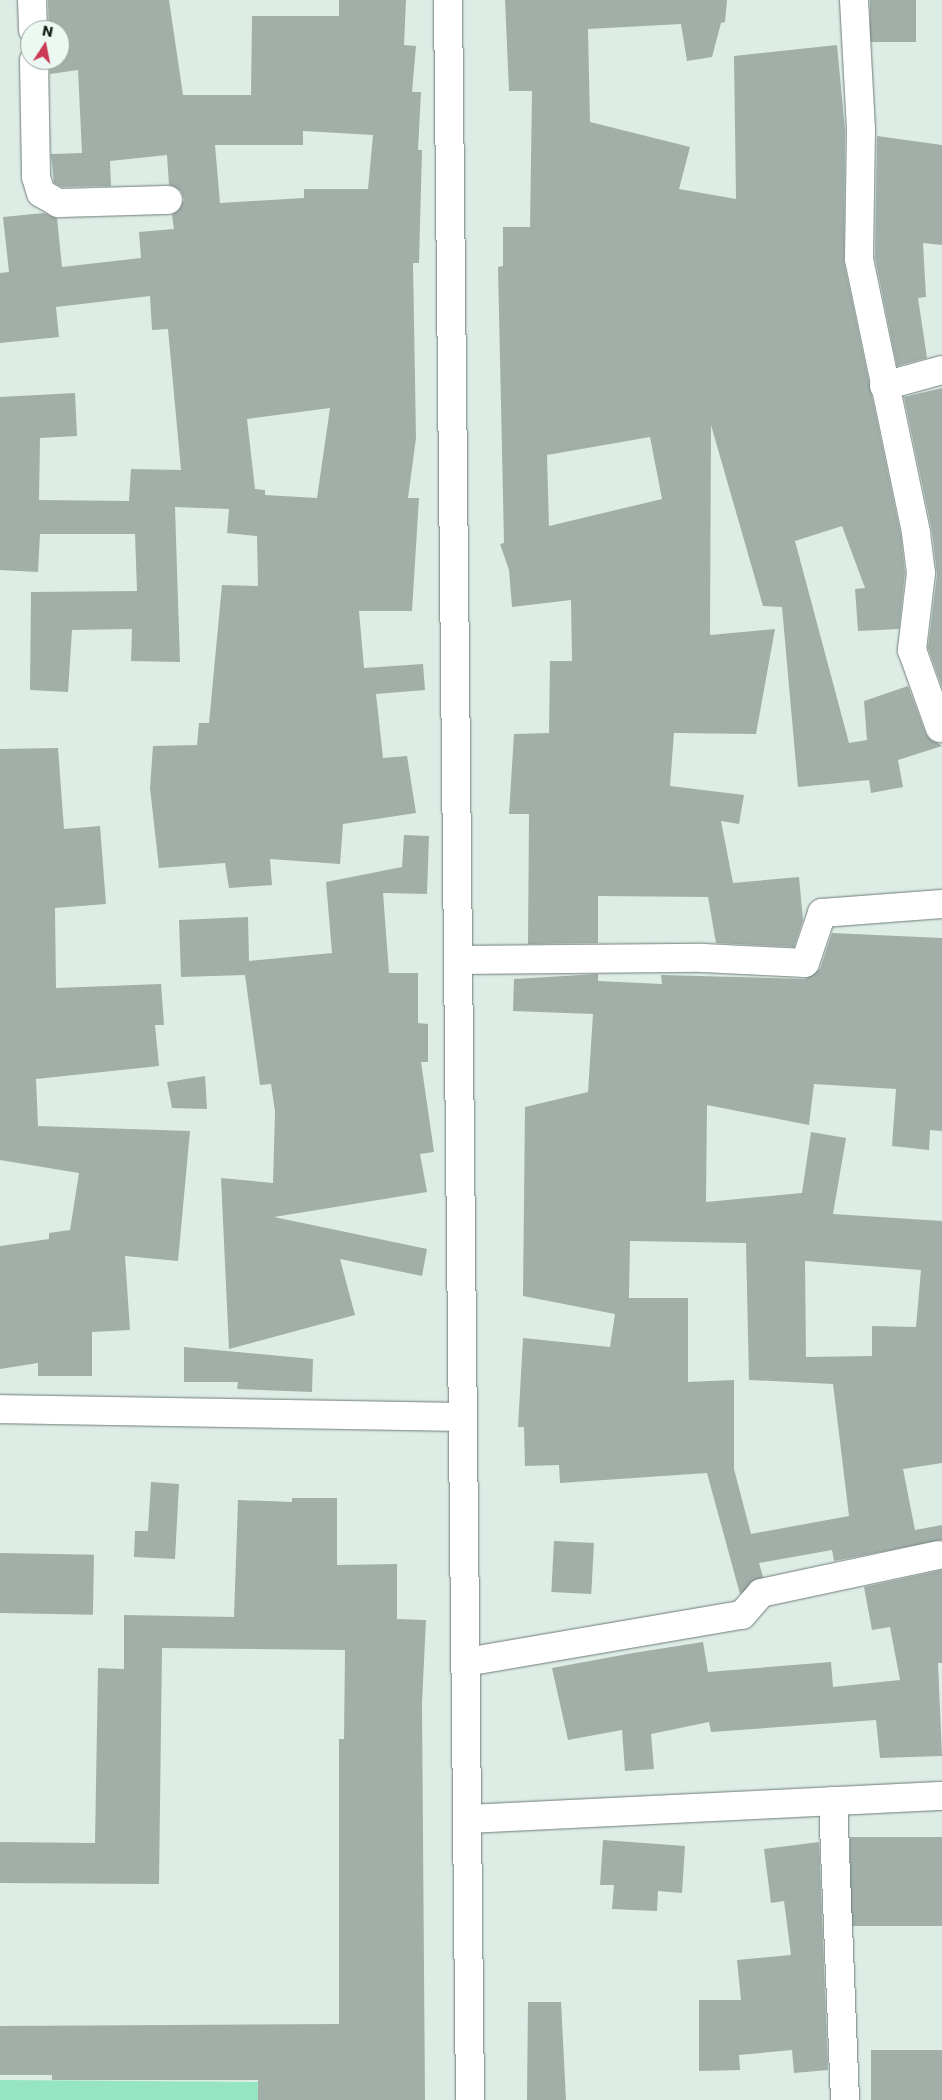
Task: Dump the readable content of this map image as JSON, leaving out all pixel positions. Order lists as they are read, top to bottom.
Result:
{
  "north": "top"
}
